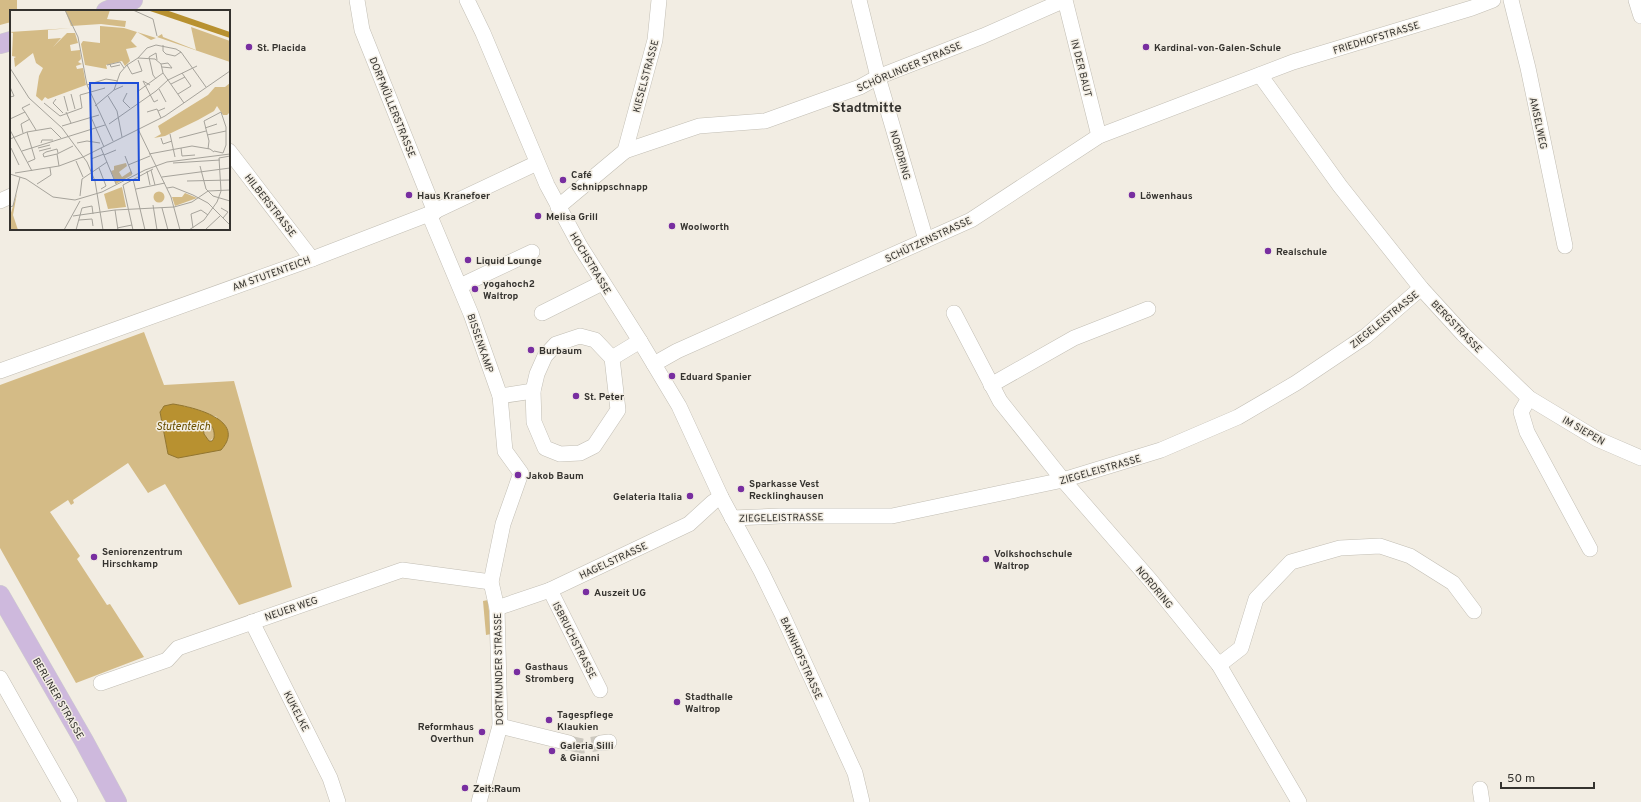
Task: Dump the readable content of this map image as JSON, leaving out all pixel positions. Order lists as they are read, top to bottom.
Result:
{
  "streets": {
    "main road": ["BERLINER STRASSE"],
    "street": [
      "FRIEDHOFSTRASSE",
      "SCHÖRLINGER STRASSE",
      "IN DER BAUT",
      "KIESELSTRASSE",
      "DORFMÜLLERSTRASSE",
      "AMSELWEG",
      "NORDRING",
      "HILBERSTRASSE",
      "SCHÜTZENSTRASSE",
      "HOCHSTRASSE",
      "AM STUTENTEICH",
      "ZIEGELEISTRASSE",
      "BERGSTRASSE",
      "BISSENKAMP",
      "IM SIEPEN",
      "HAGELSTRASSE",
      "NEUER WEG",
      "ISBRUCHSTRASSE",
      "BAHNHOFSTRASSE",
      "DORTMUNDER STRASSE",
      "KUKELKE"
    ]
  },
  "crossings": [
    ["FRIEDHOFSTRASSE", "SCHÜTZENSTRASSE"],
    ["FRIEDHOFSTRASSE", "BERGSTRASSE"],
    ["SCHÖRLINGER STRASSE", "IN DER BAUT"],
    ["SCHÖRLINGER STRASSE", "KIESELSTRASSE"],
    ["SCHÖRLINGER STRASSE", "NORDRING"],
    ["SCHÖRLINGER STRASSE", "HOCHSTRASSE"],
    ["IN DER BAUT", "SCHÜTZENSTRASSE"],
    ["DORFMÜLLERSTRASSE", "AM STUTENTEICH"],
    ["DORFMÜLLERSTRASSE", "BISSENKAMP"],
    ["NORDRING", "SCHÜTZENSTRASSE"],
    ["NORDRING", "ZIEGELEISTRASSE"],
    ["HILBERSTRASSE", "AM STUTENTEICH"],
    ["SCHÜTZENSTRASSE", "HOCHSTRASSE"],
    ["SCHÜTZENSTRASSE", "BERGSTRASSE"],
    ["HOCHSTRASSE", "AM STUTENTEICH"],
    ["HOCHSTRASSE", "ZIEGELEISTRASSE"],
    ["HOCHSTRASSE", "HAGELSTRASSE"],
    ["HOCHSTRASSE", "BAHNHOFSTRASSE"],
    ["AM STUTENTEICH", "BISSENKAMP"],
    ["ZIEGELEISTRASSE", "BERGSTRASSE"],
    ["ZIEGELEISTRASSE", "BAHNHOFSTRASSE"],
    ["BERGSTRASSE", "IM SIEPEN"],
    ["BISSENKAMP", "NEUER WEG"],
    ["BISSENKAMP", "DORTMUNDER STRASSE"],
    ["HAGELSTRASSE", "ISBRUCHSTRASSE"],
    ["HAGELSTRASSE", "DORTMUNDER STRASSE"],
    ["NEUER WEG", "DORTMUNDER STRASSE"],
    ["NEUER WEG", "KUKELKE"]
  ],
  "districts": ["Stadtmitte"],
  "water": ["Stutenteich"],
  "places": [
    "St. Placida",
    "Kardinal-von-Galen-Schule",
    "Café Schnippschnapp",
    "Haus Kranefoer",
    "Löwenhaus",
    "Melisa Grill",
    "Woolworth",
    "Realschule",
    "Liquid Lounge",
    "yogahoch2 Waltrop",
    "Burbaum",
    "Eduard Spanier",
    "St. Peter",
    "Jakob Baum",
    "Sparkasse Vest Recklinghausen",
    "Gelateria Italia",
    "Seniorenzentrum Hirschkamp",
    "Volkshochschule Waltrop",
    "Auszeit UG",
    "Gasthaus Stromberg",
    "Stadthalle Waltrop",
    "Tagespflege Klaukien",
    "Reformhaus Overthun",
    "Galeria Silli & Gianni",
    "Zeit:Raum"
  ],
  "scale_bar": "50 m"
}
